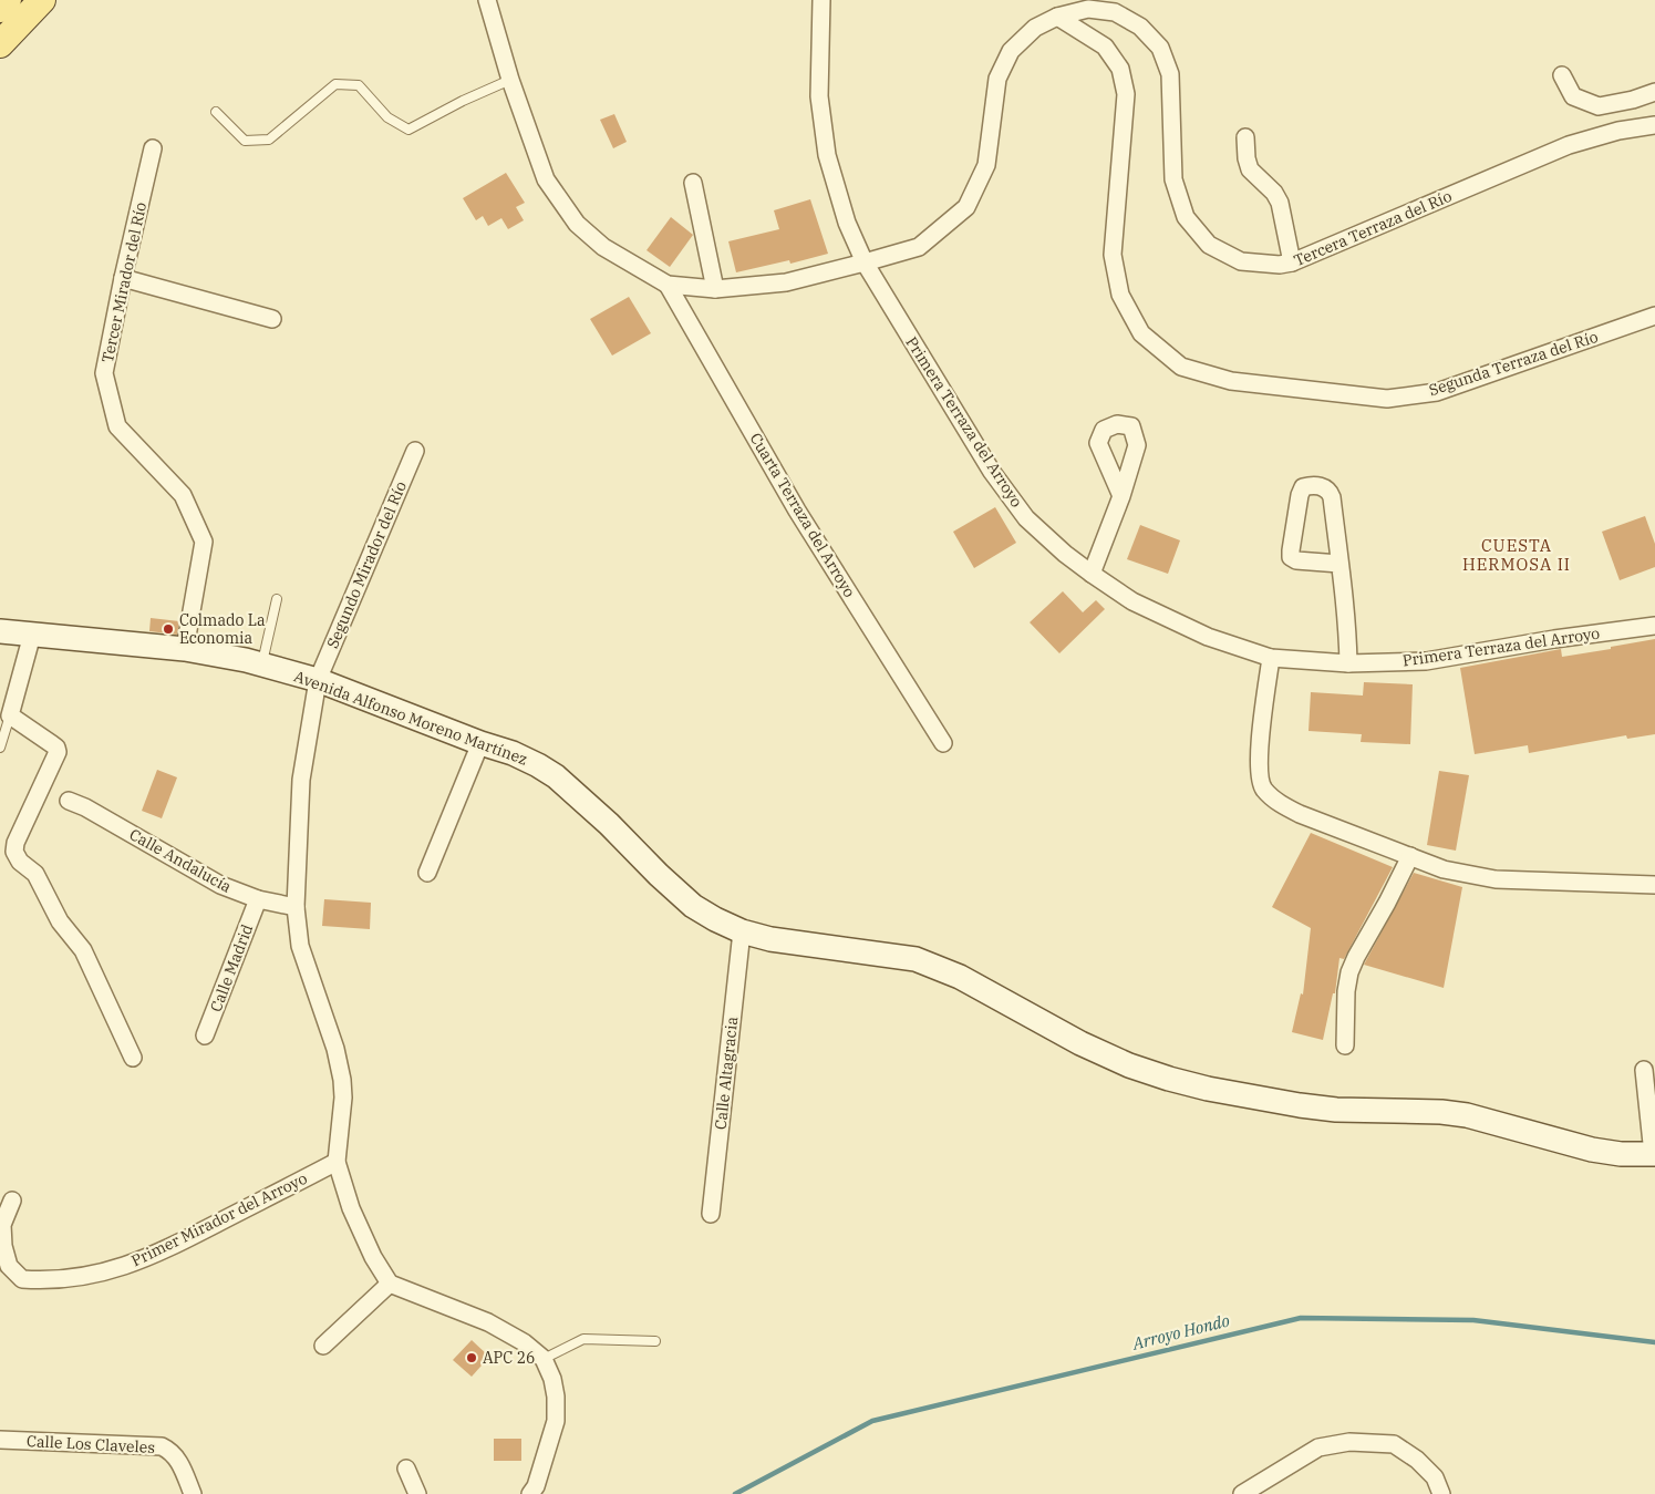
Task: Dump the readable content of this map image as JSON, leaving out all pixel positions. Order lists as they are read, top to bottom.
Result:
{
  "streets": {
    "main road": ["Avenida Alfonso Moreno Martínez"],
    "street": [
      "Tercera Terraza del Río",
      "Tercer Mirador del Río",
      "Segunda Terraza del Río",
      "Primera Terraza del Arroyo",
      "Cuarta Terraza del Arroyo",
      "Segundo Mirador del Río",
      "Calle Andalucía",
      "Calle Madrid",
      "Calle Altagracia",
      "Primer Mirador del Arroyo",
      "Calle Los Claveles"
    ]
  },
  "crossings": [
    ["Tercera Terraza del Río", "Segunda Terraza del Río"],
    ["Tercera Terraza del Río", "Primera Terraza del Arroyo"],
    ["Tercer Mirador del Río", "Avenida Alfonso Moreno Martínez"],
    ["Segundo Mirador del Río", "Avenida Alfonso Moreno Martínez"],
    ["Segundo Mirador del Río", "Calle Andalucía"],
    ["Segundo Mirador del Río", "Primer Mirador del Arroyo"],
    ["Avenida Alfonso Moreno Martínez", "Calle Altagracia"],
    ["Calle Andalucía", "Calle Madrid"]
  ],
  "districts": ["CUESTA HERMOSA II"],
  "water": ["Arroyo Hondo"],
  "places": ["Colmado La Economia", "APC 26"]
}
